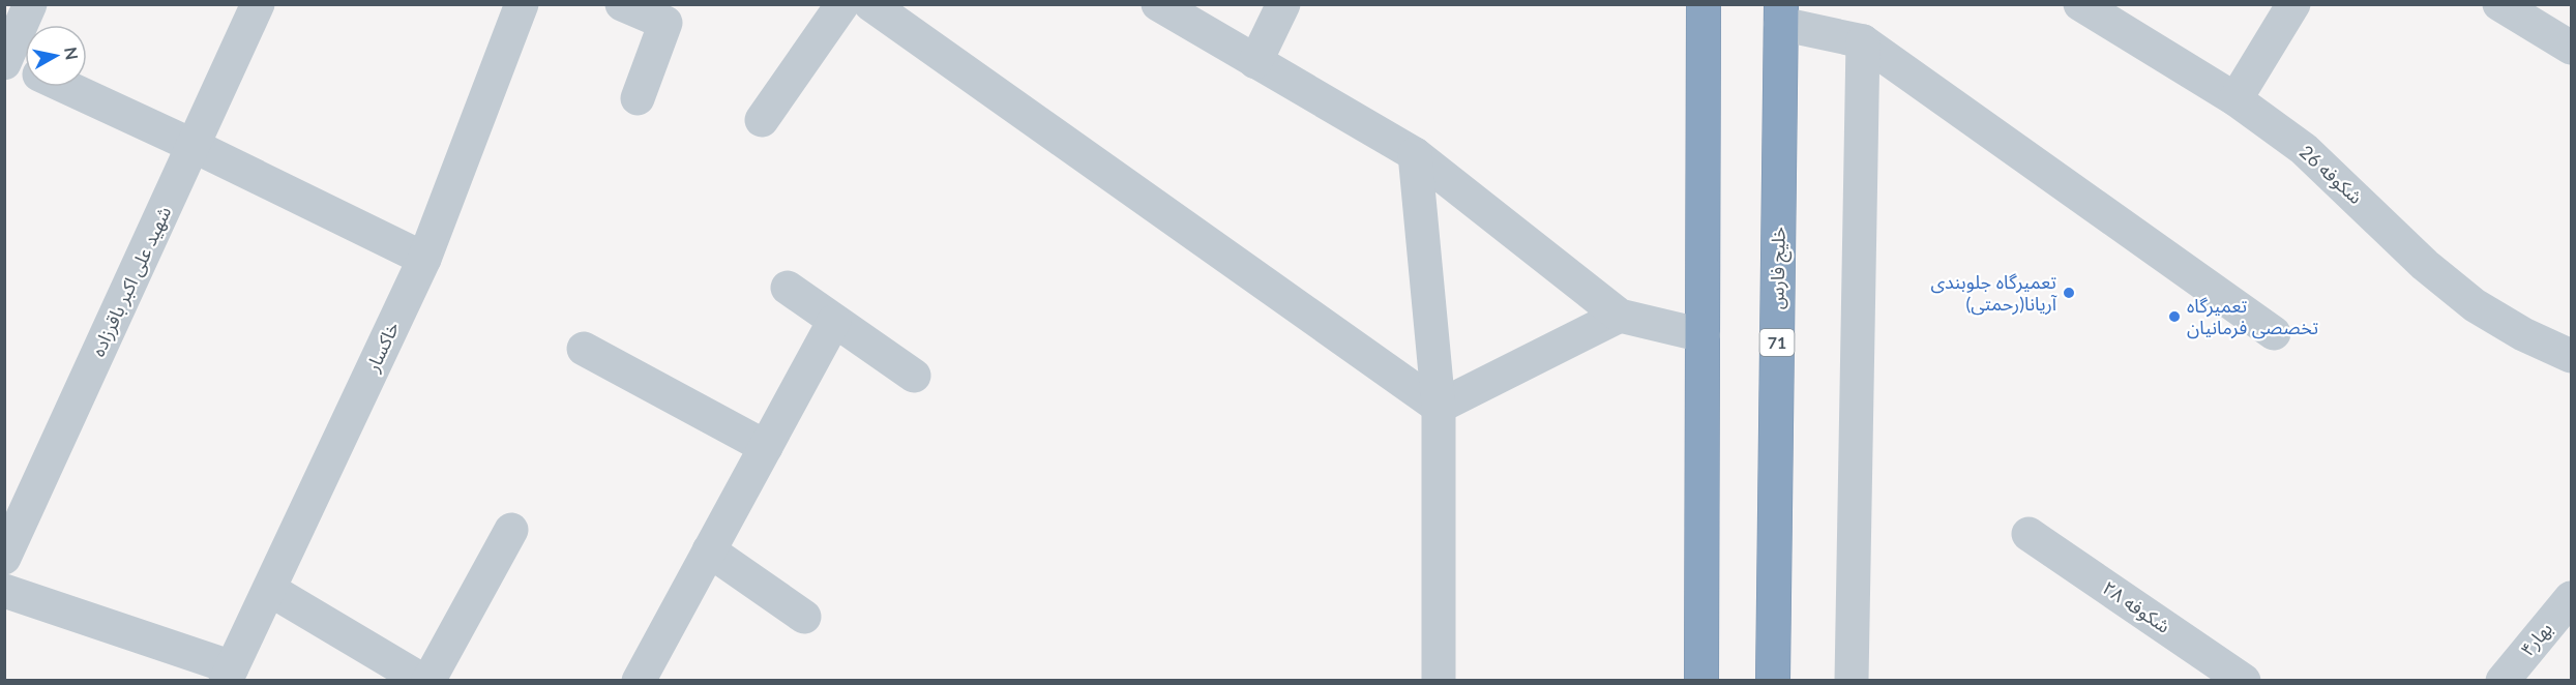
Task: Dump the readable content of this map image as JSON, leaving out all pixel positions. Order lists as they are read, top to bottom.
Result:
{
  "streets": {
    "highway": ["خلیج فارس", "71"],
    "street": [
      "شکوفه 26",
      "شهید علی اکبر باقرزاده",
      "خاکسار",
      "شکوفه ۲۸",
      "بهار۴"
    ]
  },
  "places": ["تعمیرگاه جلوبندی آریانا(رحمتی)", "تعمیرگاه تخصصی فرمانیان"],
  "north": "right"
}
